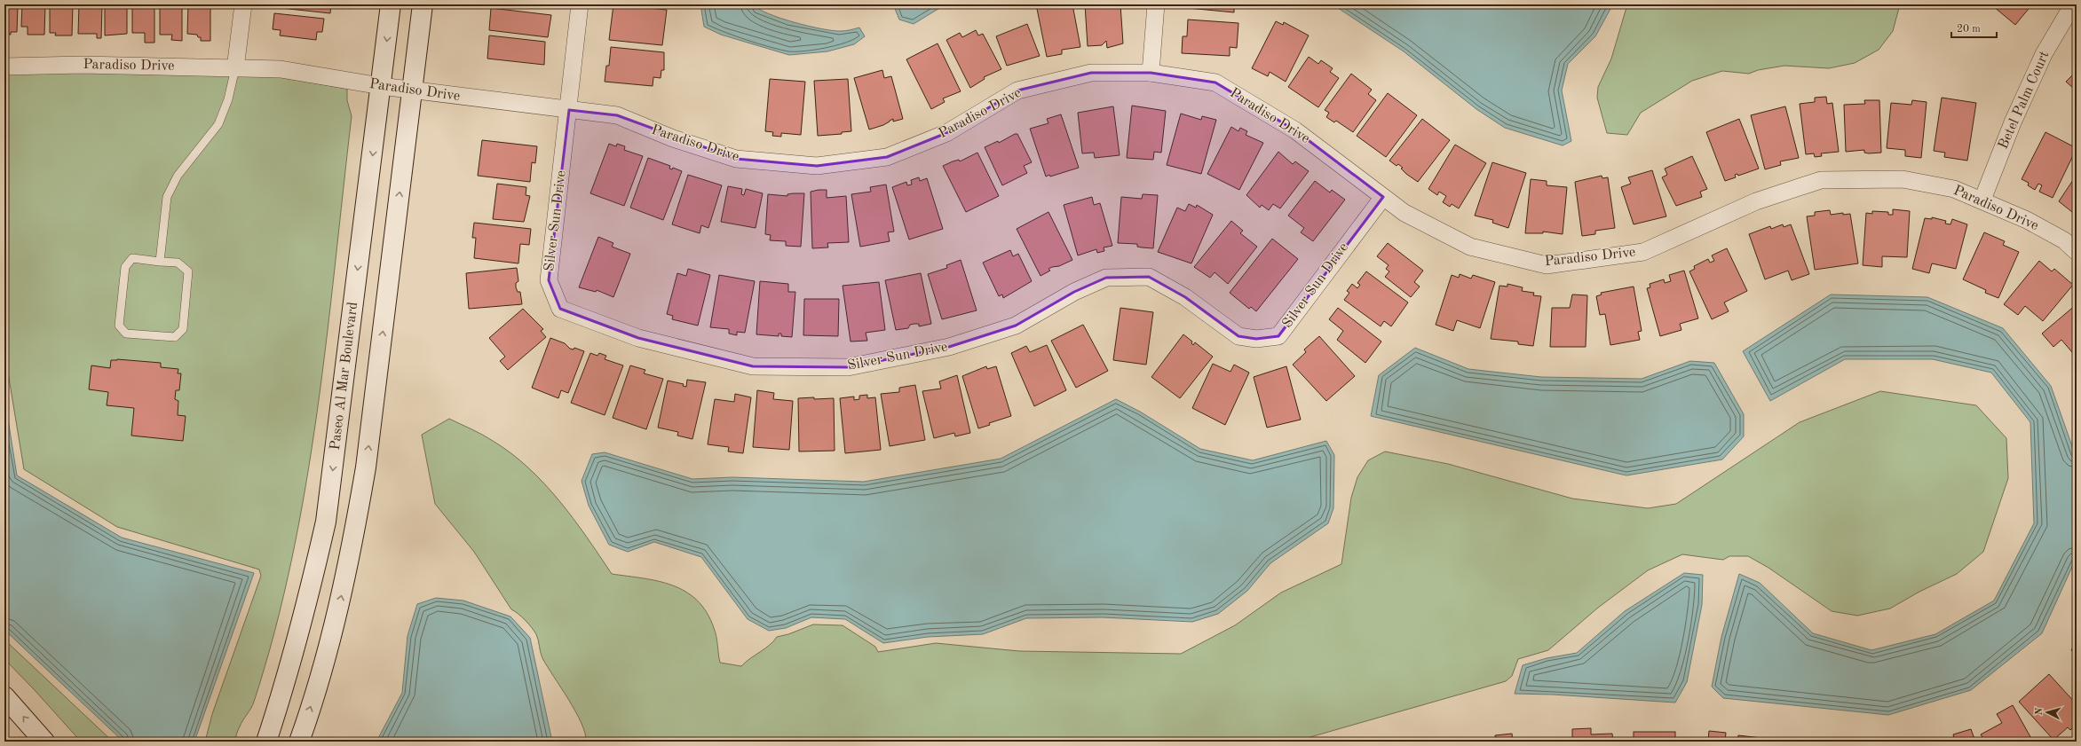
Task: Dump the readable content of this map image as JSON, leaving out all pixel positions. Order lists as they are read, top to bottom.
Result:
{
  "streets": {
    "main road": ["Paseo Al Mar Boulevard"],
    "street": ["Paradiso Drive", "Betel Palm Court", "Silver Sun Drive"]
  },
  "crossings": [
    ["Paradiso Drive", "Betel Palm Court"],
    ["Paradiso Drive", "Silver Sun Drive"],
    ["Paradiso Drive", "Paseo Al Mar Boulevard"]
  ],
  "scale_bar": "20 m",
  "north": "left"
}
